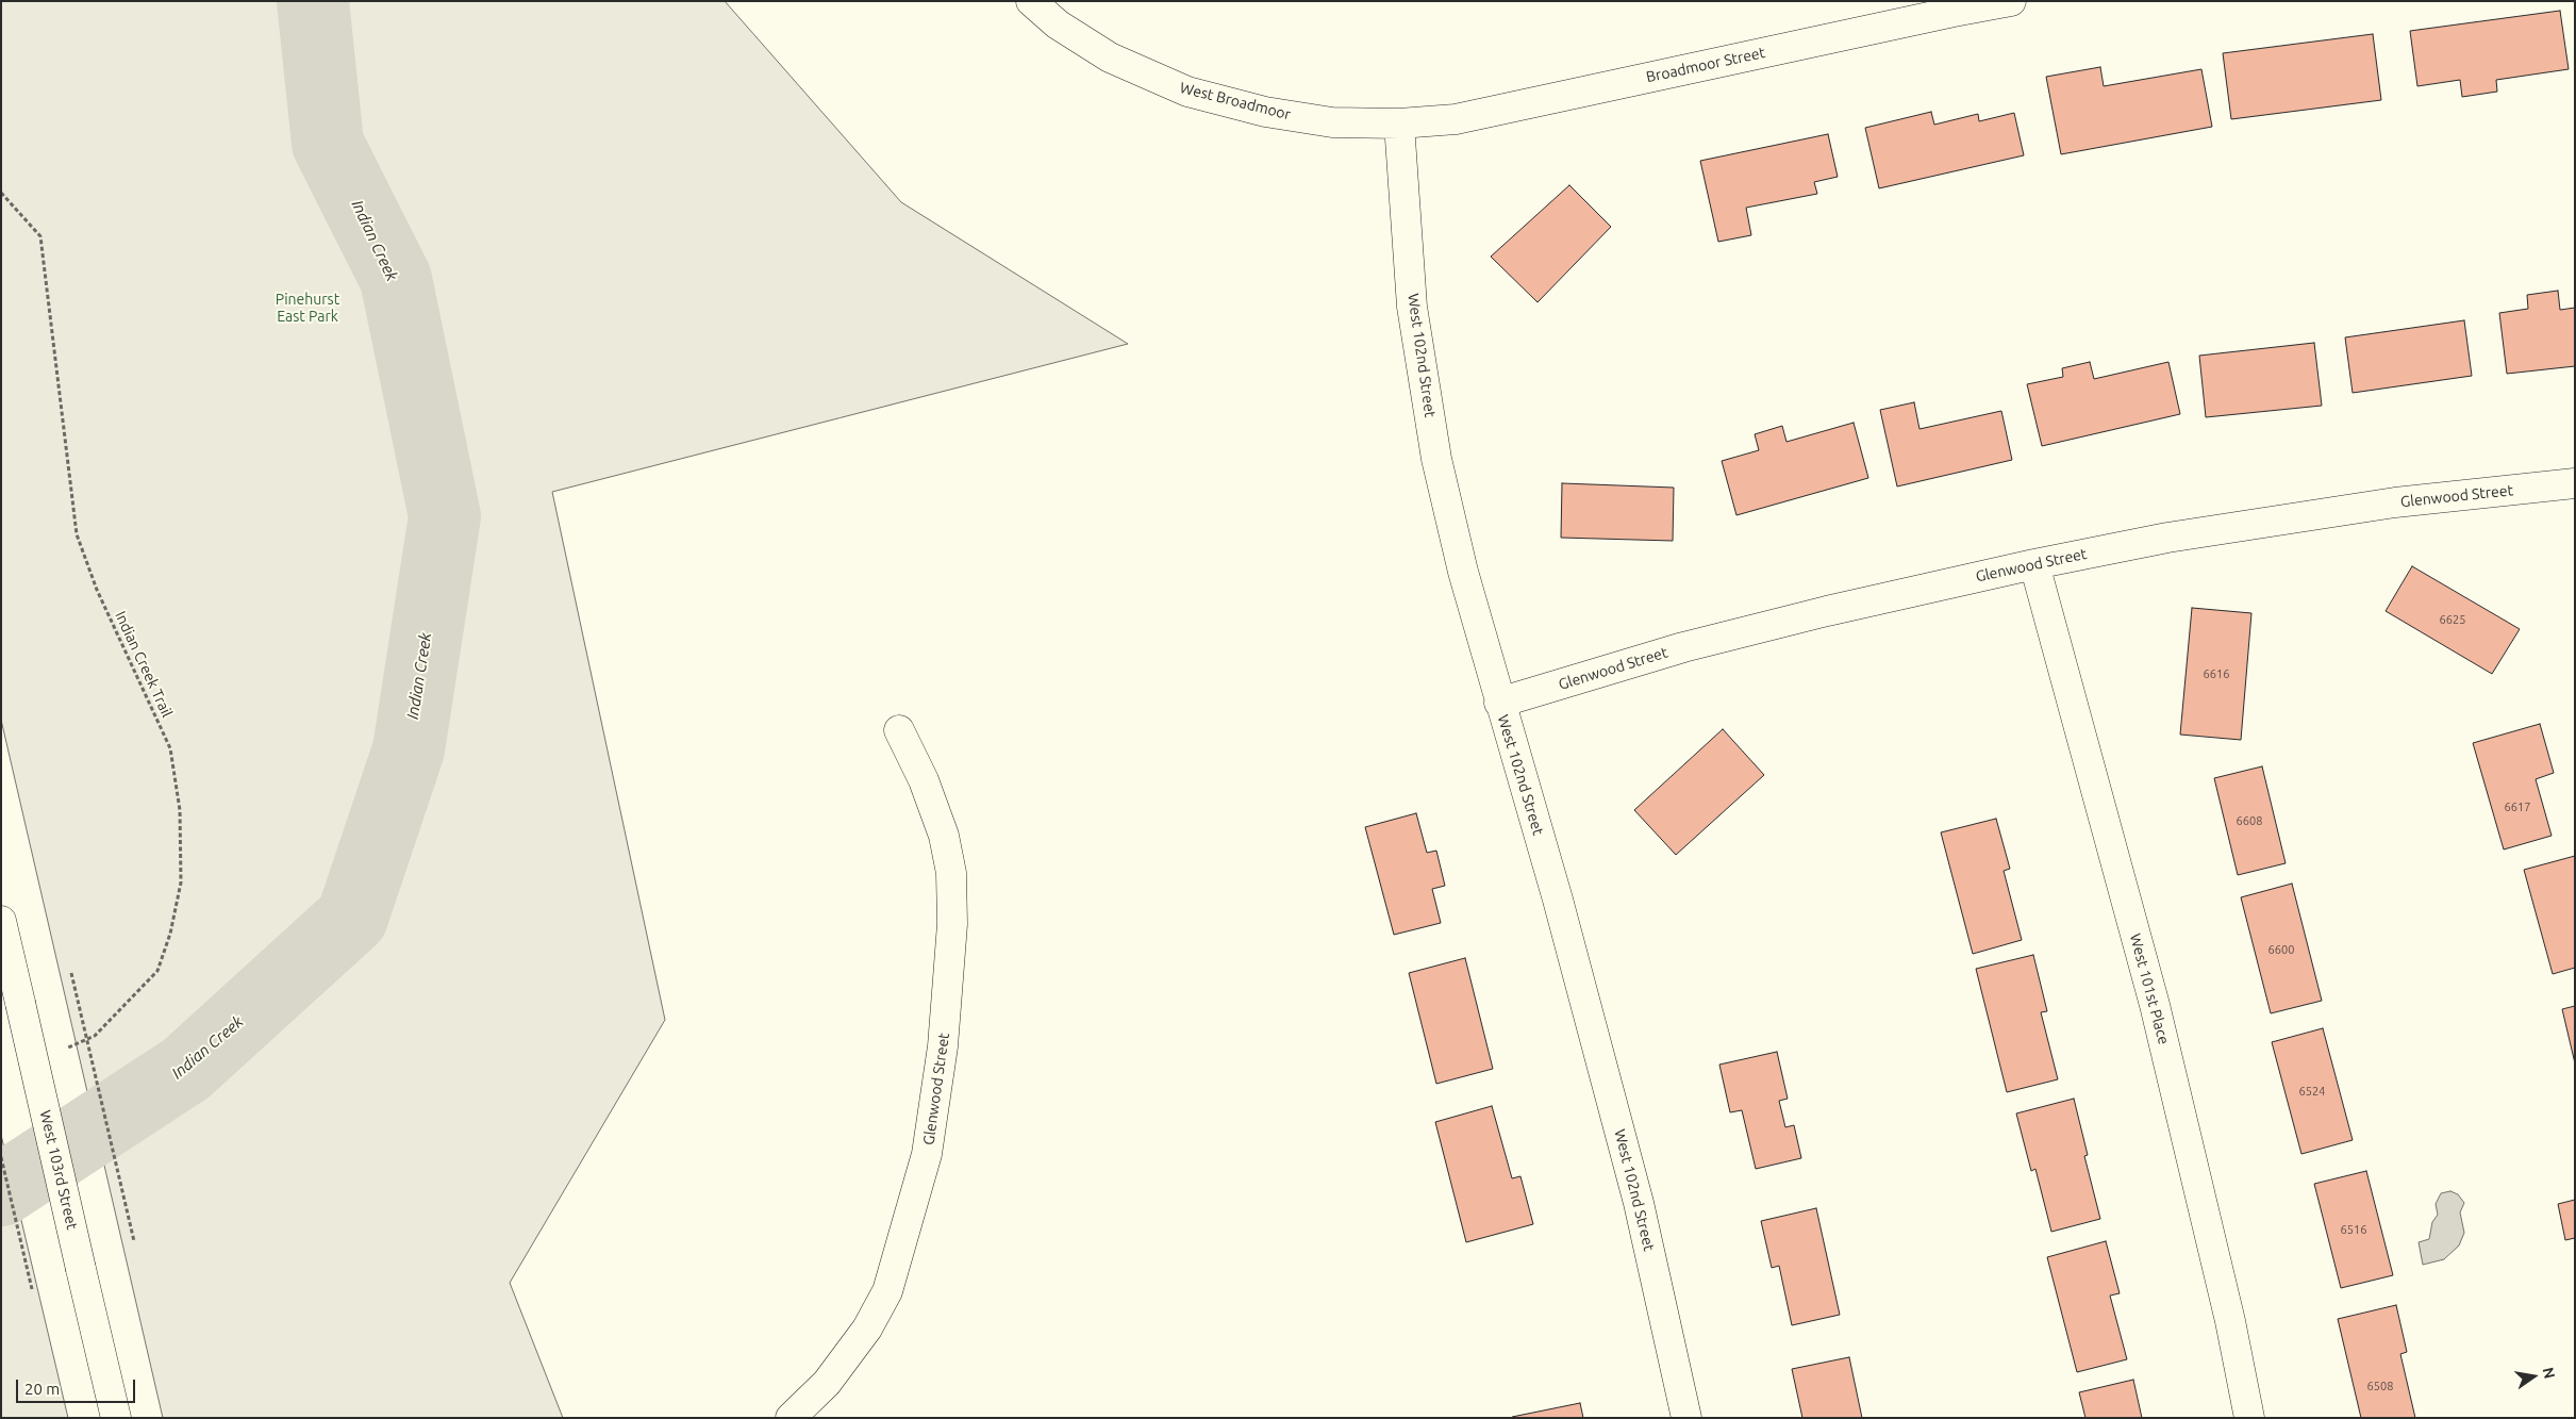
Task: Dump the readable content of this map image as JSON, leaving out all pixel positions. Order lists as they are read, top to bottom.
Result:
{
  "streets": {
    "street": [
      "Broadmoor Street",
      "West Broadmoor",
      "West 102nd Street",
      "Glenwood Street",
      "West 101st Place",
      "West 103rd Street"
    ],
    "path": ["Indian Creek Trail"]
  },
  "crossings": [
    ["Broadmoor Street", "West Broadmoor"],
    ["Broadmoor Street", "West 102nd Street"],
    ["West Broadmoor", "West 102nd Street"],
    ["West 102nd Street", "Glenwood Street"],
    ["Glenwood Street", "West 101st Place"]
  ],
  "water": ["Indian Creek"],
  "parks": ["Pinehurst East Park"],
  "house_numbers": [
    "6625",
    "6616",
    "6617",
    "6608",
    "6600",
    "6524",
    "6516",
    "6508"
  ],
  "scale_bar": "20 m",
  "north": "right"
}
